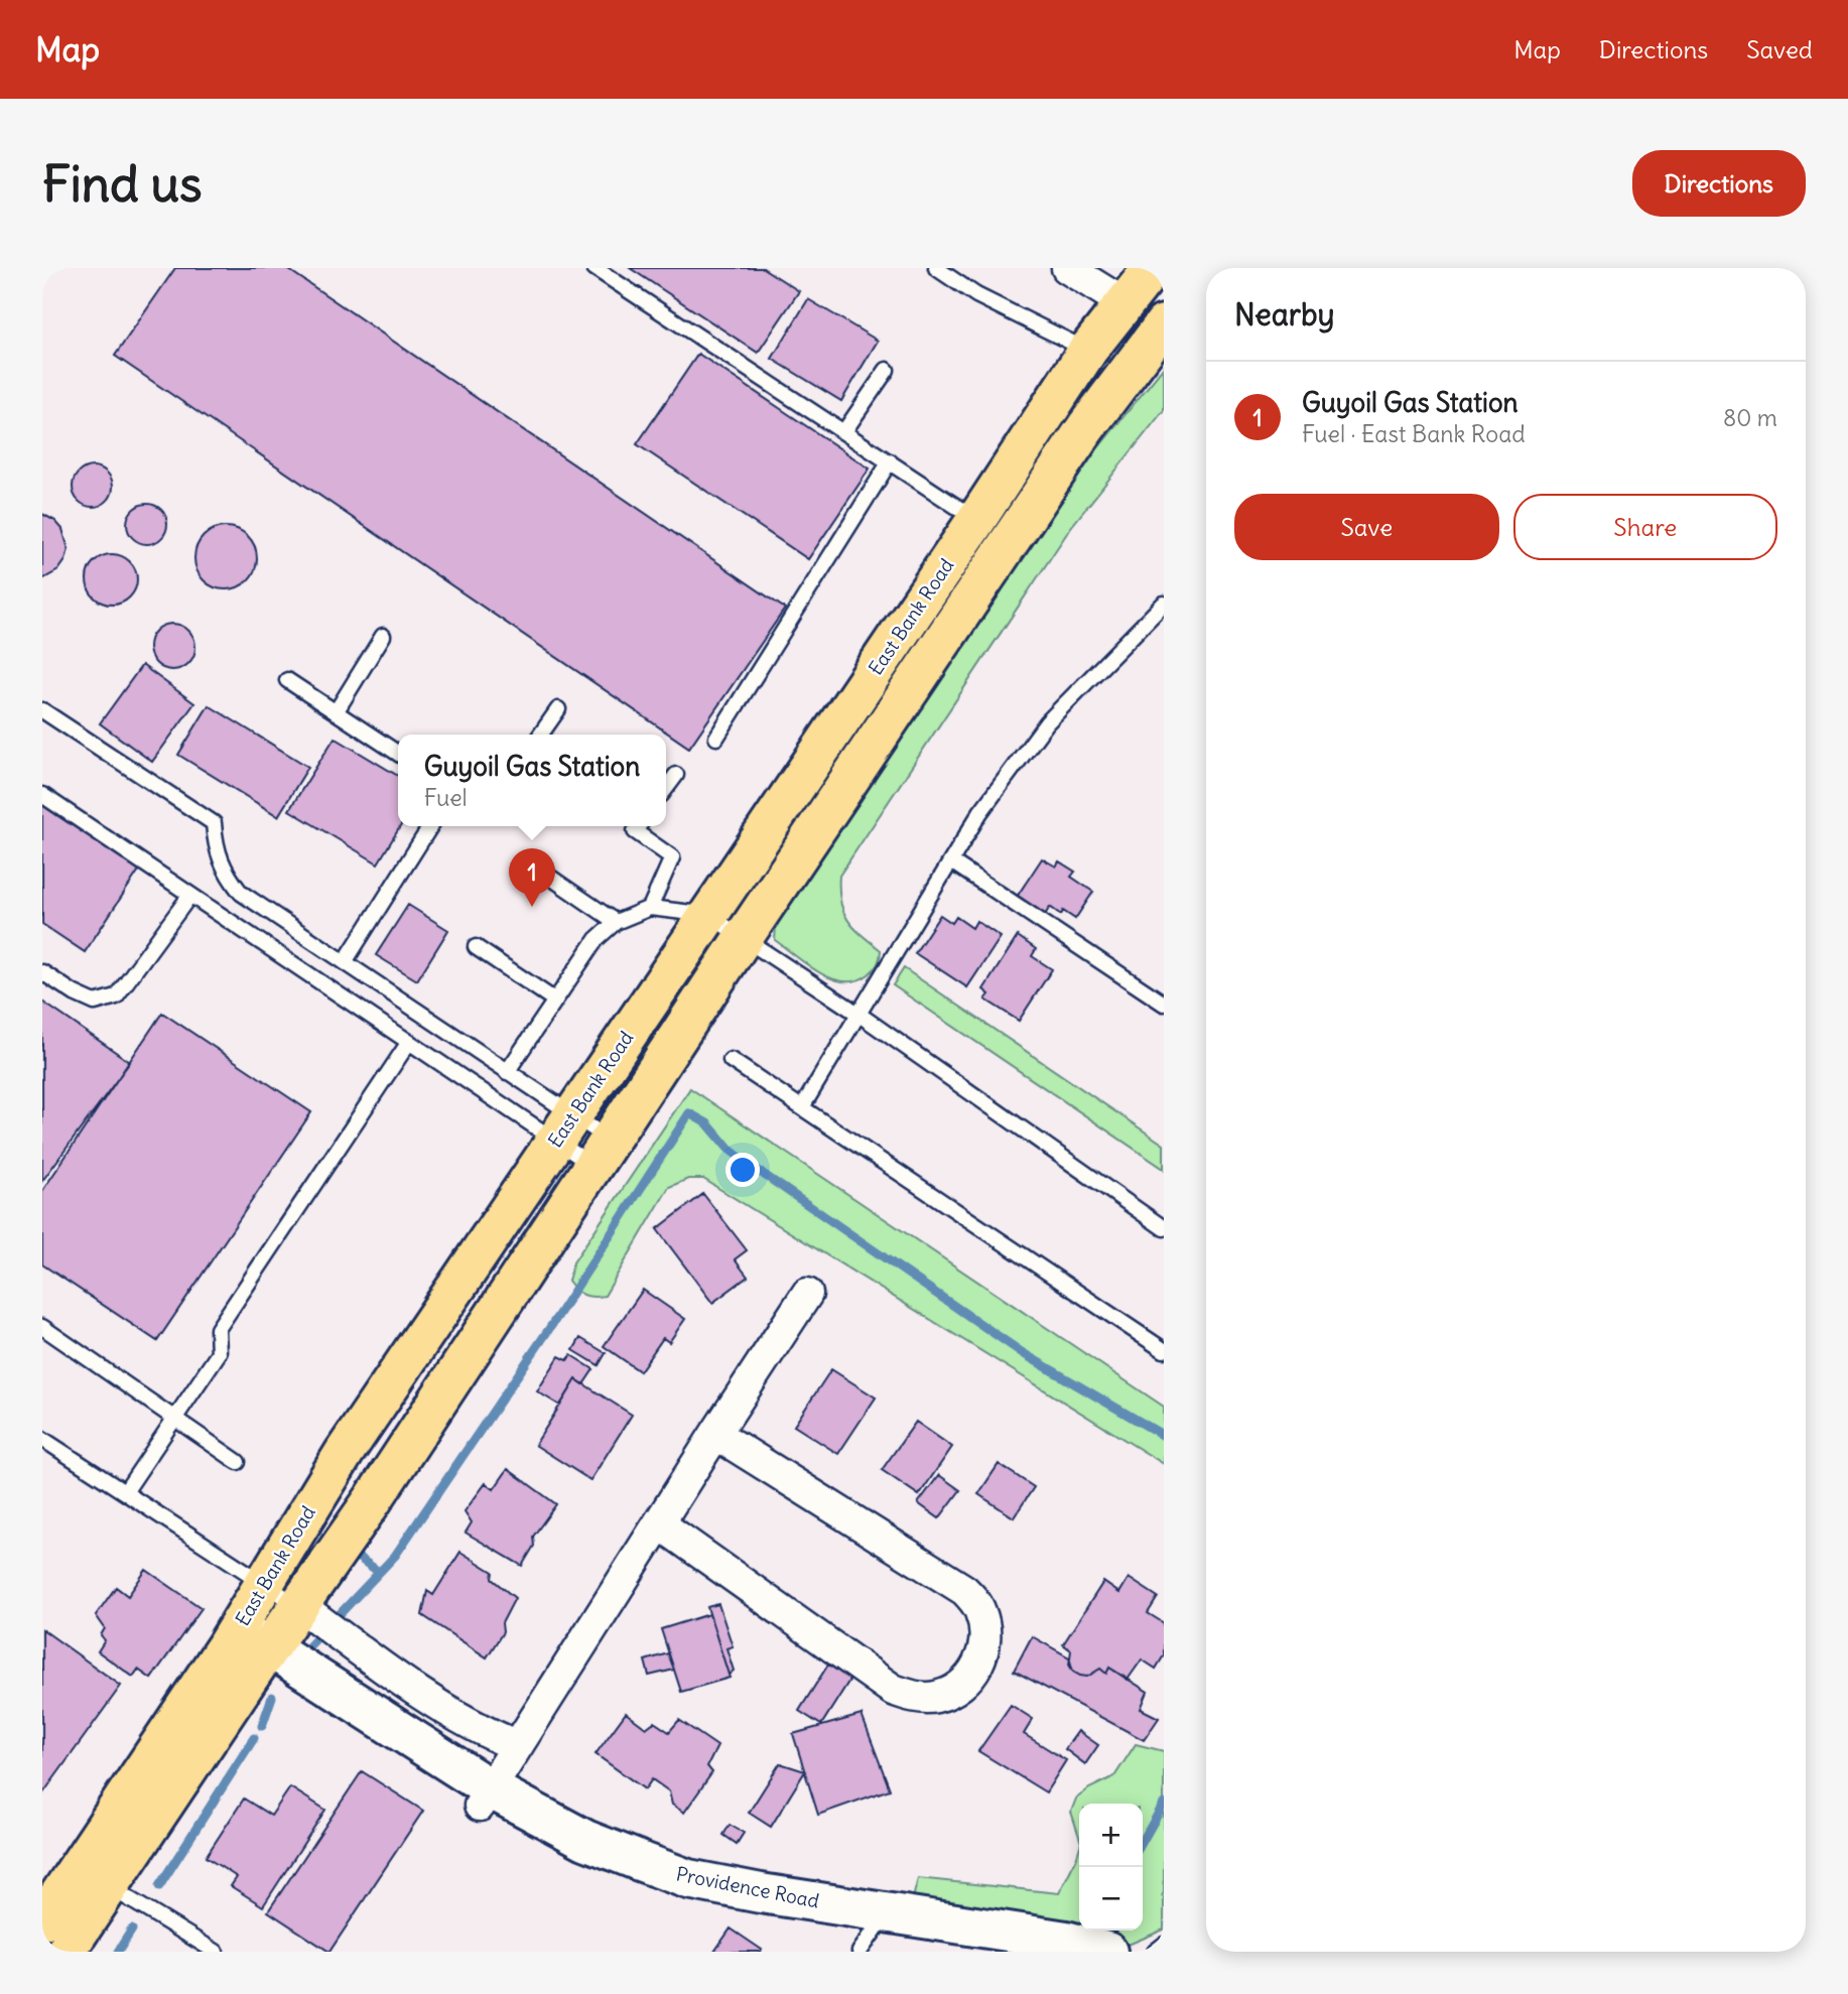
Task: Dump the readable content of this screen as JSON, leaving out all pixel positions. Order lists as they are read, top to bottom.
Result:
{
  "streets": {
    "main road": ["East Bank Road"],
    "street": ["Providence Road"]
  },
  "crossings": [
    ["East Bank Road", "Providence Road"]
  ],
  "page": {
    "header": "Map",
    "nav": ["Map", "Directions", "Saved"],
    "buttons": [
      "Directions",
      ["Save", "Share"]
    ],
    "title": "Find us",
    "heading": "Nearby",
    "list": [
      {
        "mark": "1",
        "name": "Guyoil Gas Station",
        "note": "Fuel · East Bank Road",
        "value": "80 m"
      }
    ],
    "popup": ["Guyoil Gas Station", "Fuel"],
    "pins": "1",
    "map_buttons": ["+", "−"]
  }
}
